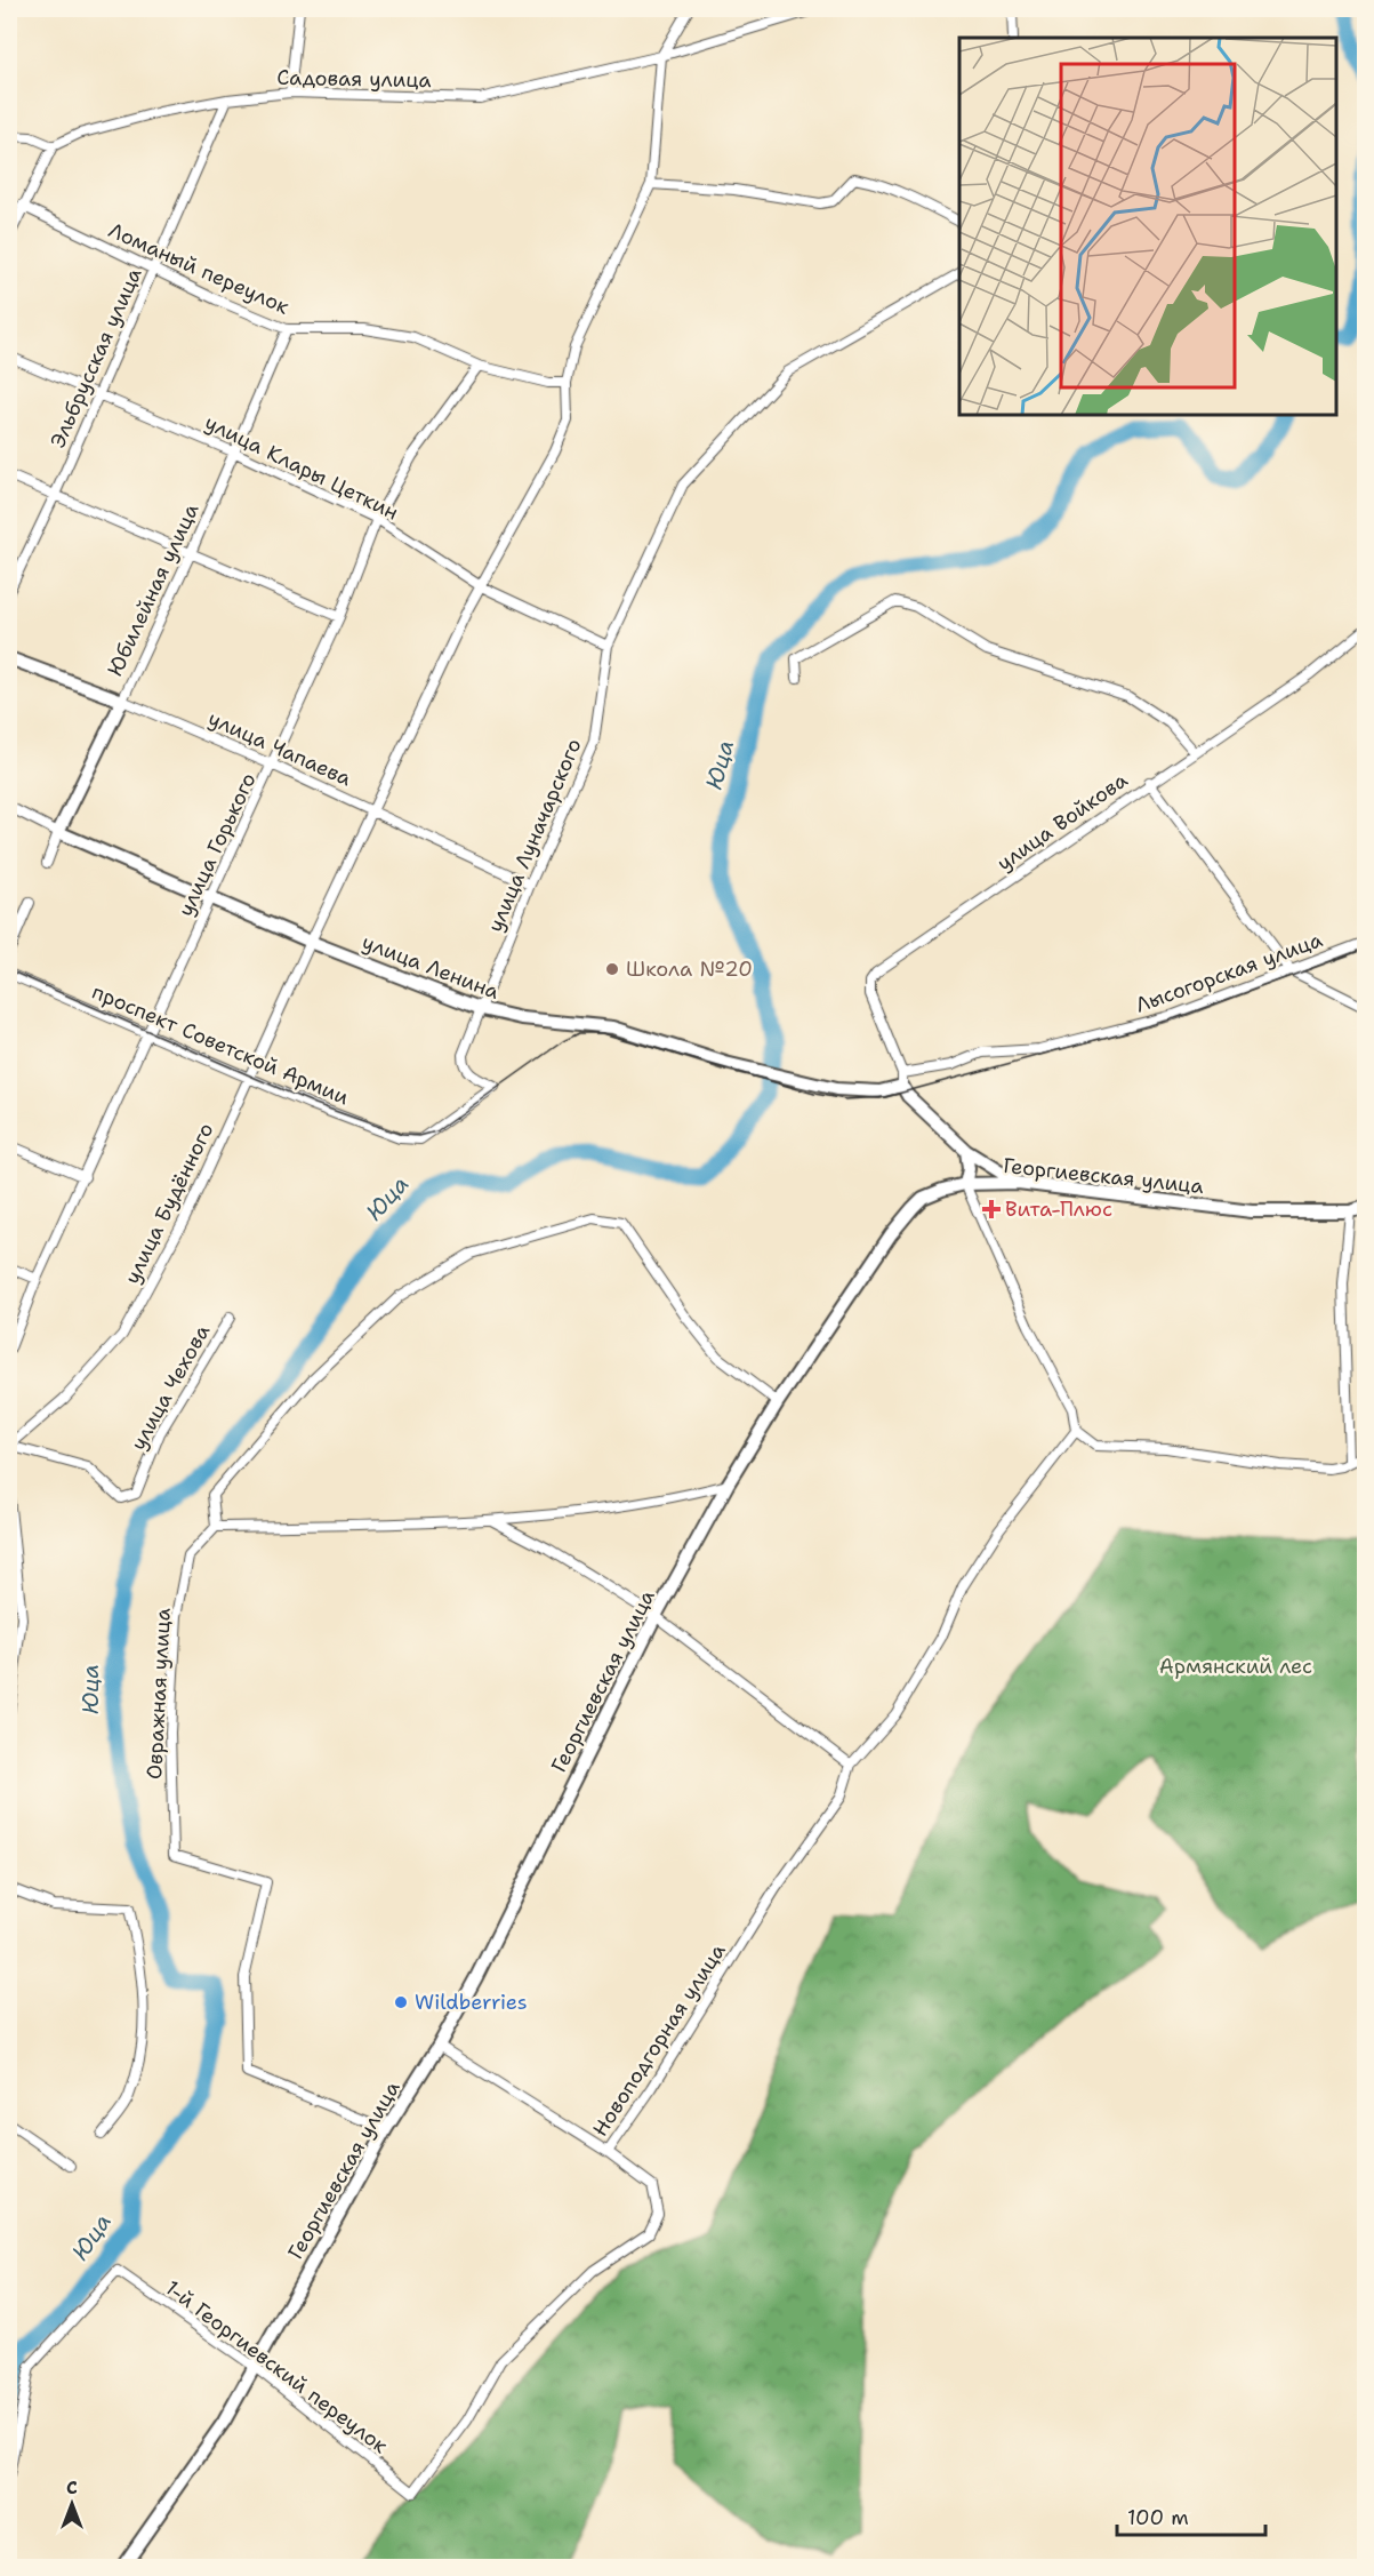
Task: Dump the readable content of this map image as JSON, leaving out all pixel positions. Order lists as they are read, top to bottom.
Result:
{
  "streets": {
    "main road": [
      "Юбилейная улица",
      "улица Чапаева",
      "улица Ленина",
      "Георгиевская улица"
    ],
    "street": [
      "Садовая улица",
      "Ломаный переулок",
      "Эльбрусская улица",
      "улица Клары Цеткин",
      "улица Войкова",
      "улица Луначарского",
      "улица Горького",
      "Лысогорская улица",
      "проспект Советской Армии",
      "улица Будённого",
      "улица Чехова",
      "Овражная улица",
      "Новоподгорная улица",
      "1-й Георгиевский переулок"
    ]
  },
  "crossings": [
    ["Садовая улица", "Эльбрусская улица"],
    ["Ломаный переулок", "Эльбрусская улица"],
    ["Ломаный переулок", "Юбилейная улица"],
    ["Ломаный переулок", "улица Горького"],
    ["Ломаный переулок", "улица Будённого"],
    ["Эльбрусская улица", "улица Клары Цеткин"],
    ["улица Клары Цеткин", "Юбилейная улица"],
    ["улица Клары Цеткин", "улица Луначарского"],
    ["улица Клары Цеткин", "улица Горького"],
    ["улица Клары Цеткин", "улица Будённого"],
    ["Юбилейная улица", "улица Чапаева"],
    ["Юбилейная улица", "улица Ленина"],
    ["улица Чапаева", "улица Луначарского"],
    ["улица Чапаева", "улица Горького"],
    ["улица Чапаева", "улица Будённого"],
    ["улица Войкова", "улица Ленина"],
    ["улица Войкова", "Лысогорская улица"],
    ["улица Луначарского", "улица Ленина"],
    ["улица Луначарского", "проспект Советской Армии"],
    ["улица Горького", "улица Ленина"],
    ["улица Горького", "проспект Советской Армии"],
    ["улица Ленина", "Лысогорская улица"],
    ["улица Ленина", "улица Будённого"],
    ["проспект Советской Армии", "улица Будённого"],
    ["Георгиевская улица", "Овражная улица"],
    ["Георгиевская улица", "1-й Георгиевский переулок"],
    ["улица Будённого", "улица Чехова"],
    ["Новоподгорная улица", "1-й Георгиевский переулок"]
  ],
  "water": ["Юца"],
  "parks": ["Армянский лес"],
  "places": {
    "other": ["Школа №20", "Wildberries"],
    "health": ["Вита-Плюс"]
  },
  "scale_bar": "100 m",
  "north": "top"
}
